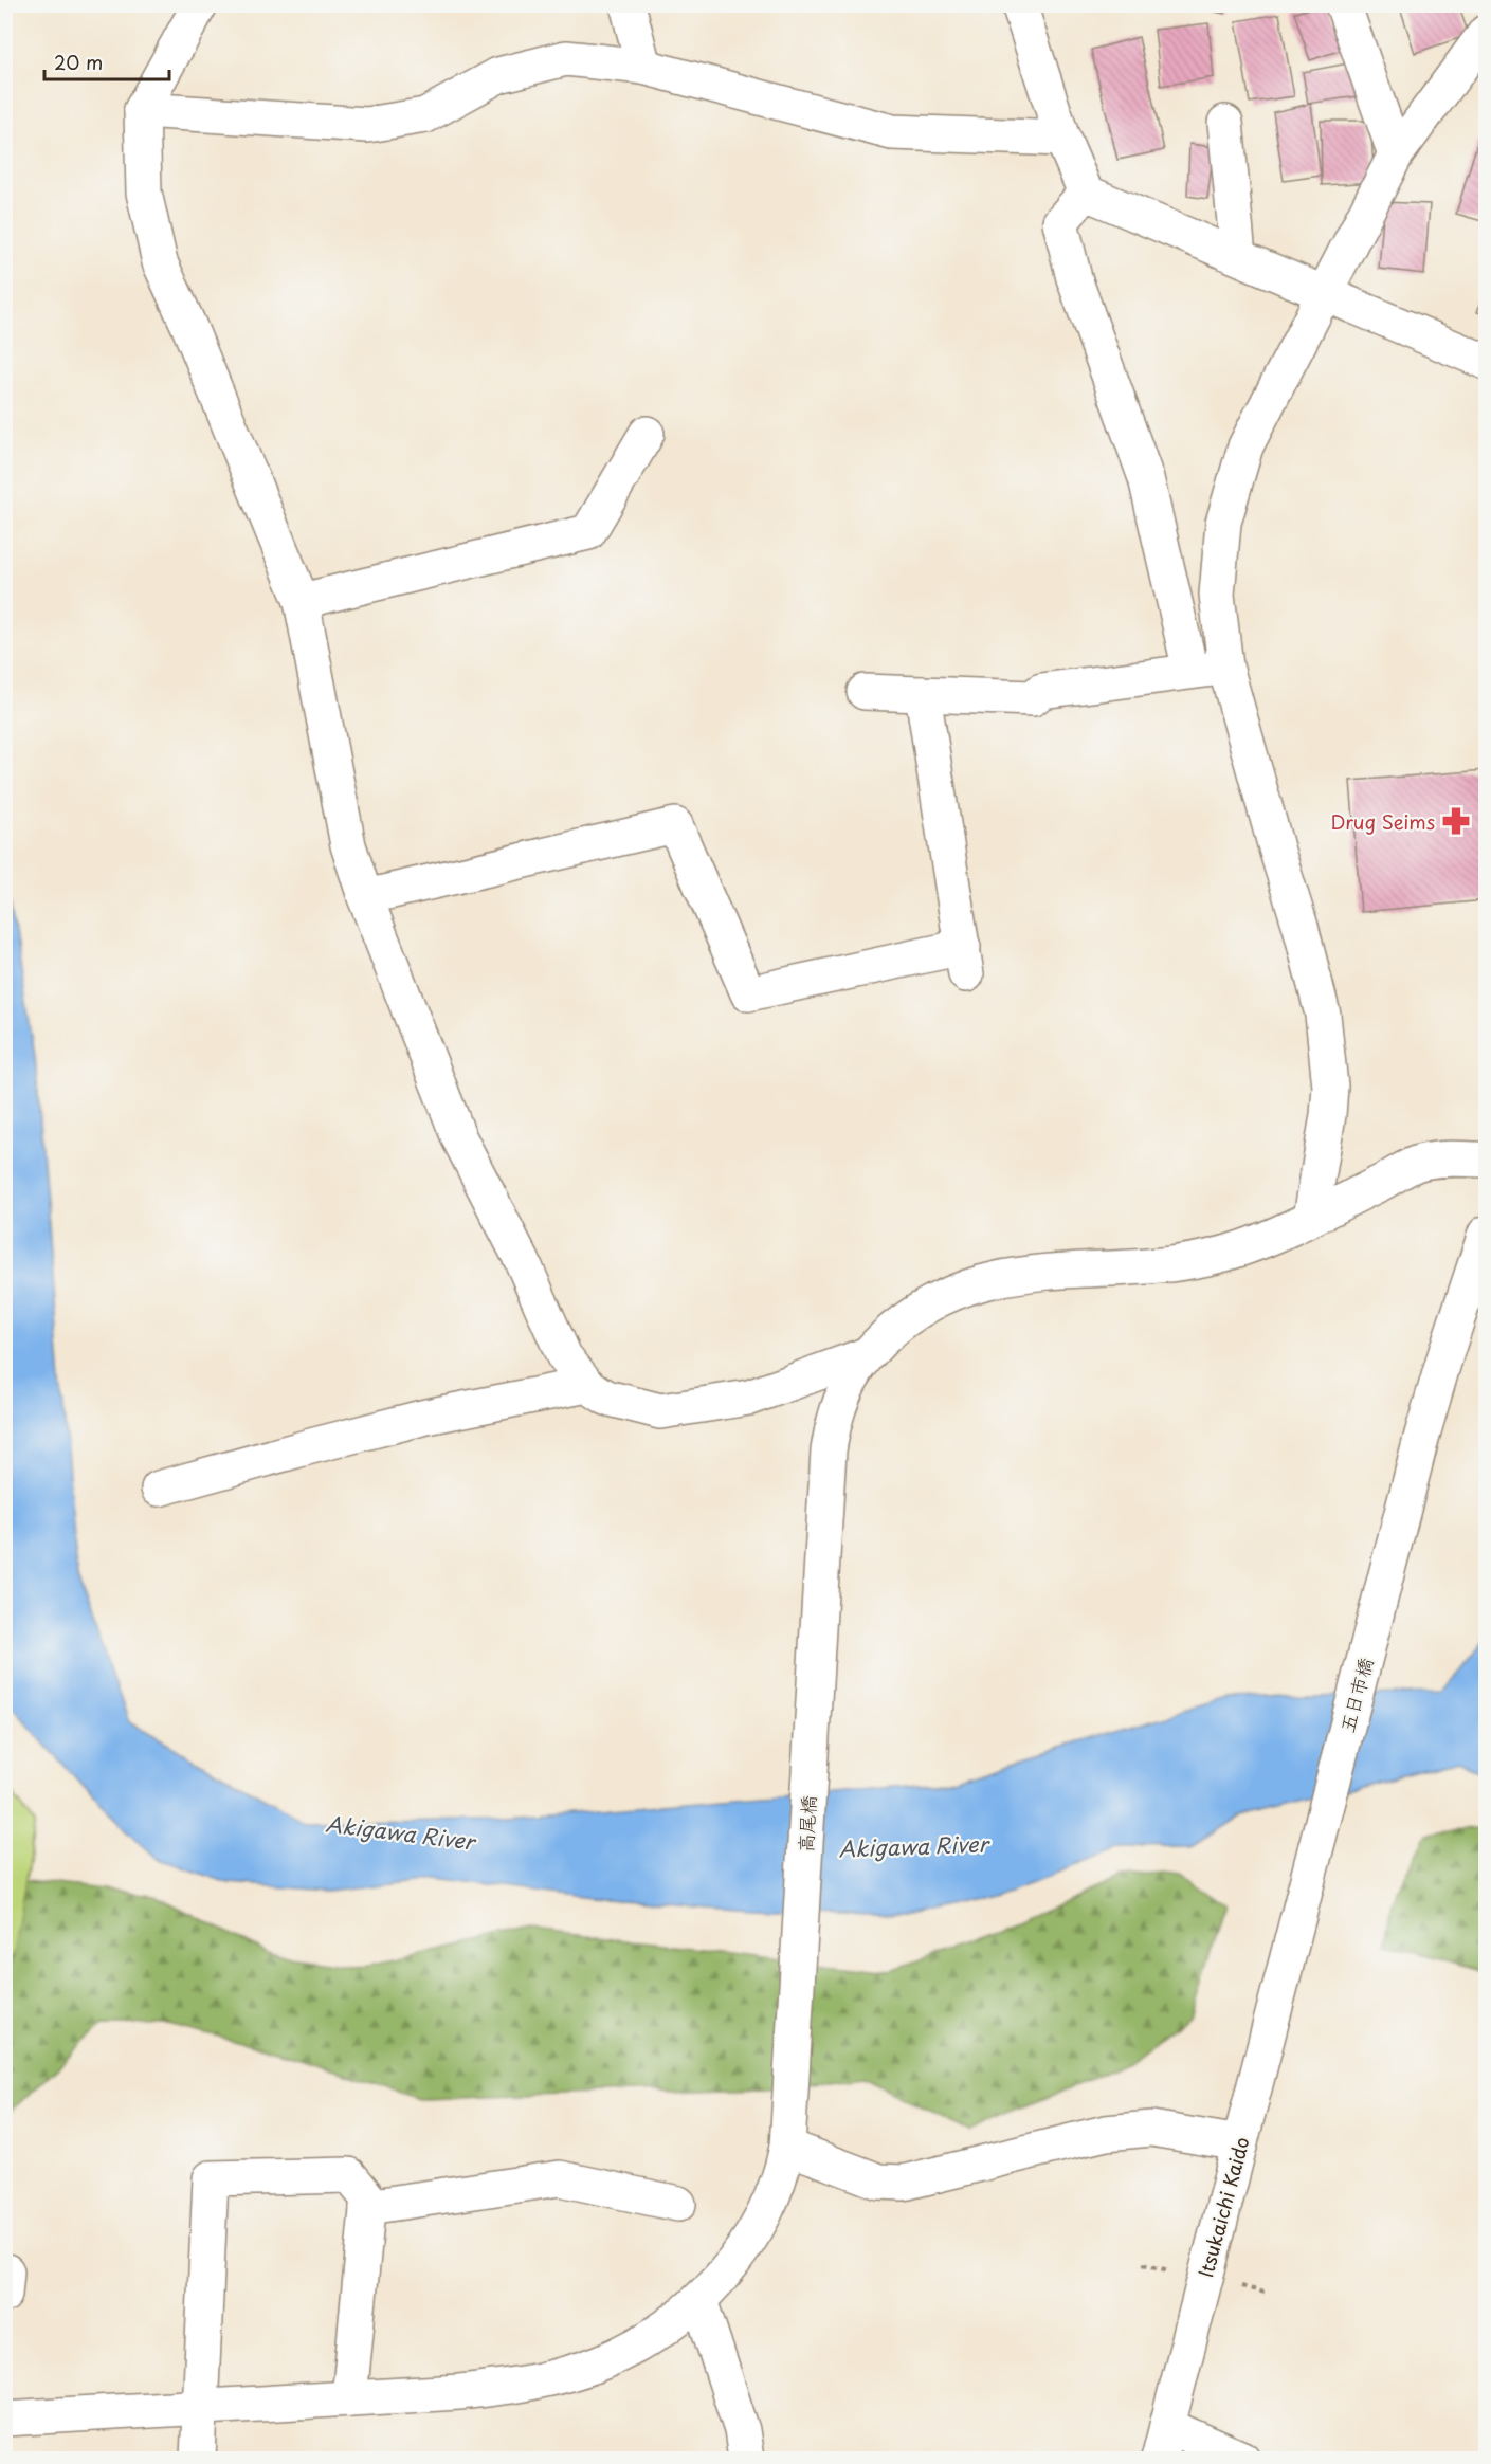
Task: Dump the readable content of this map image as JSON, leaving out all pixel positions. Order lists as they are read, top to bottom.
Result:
{
  "streets": {
    "street": ["五日市橋", "高尾橋", "Itsukaichi Kaido"]
  },
  "crossings": [
    ["五日市橋", "Itsukaichi Kaido"]
  ],
  "water": ["Akigawa River"],
  "places": {
    "pharmacy": ["Drug Seims"]
  },
  "scale_bar": "20 m"
}
